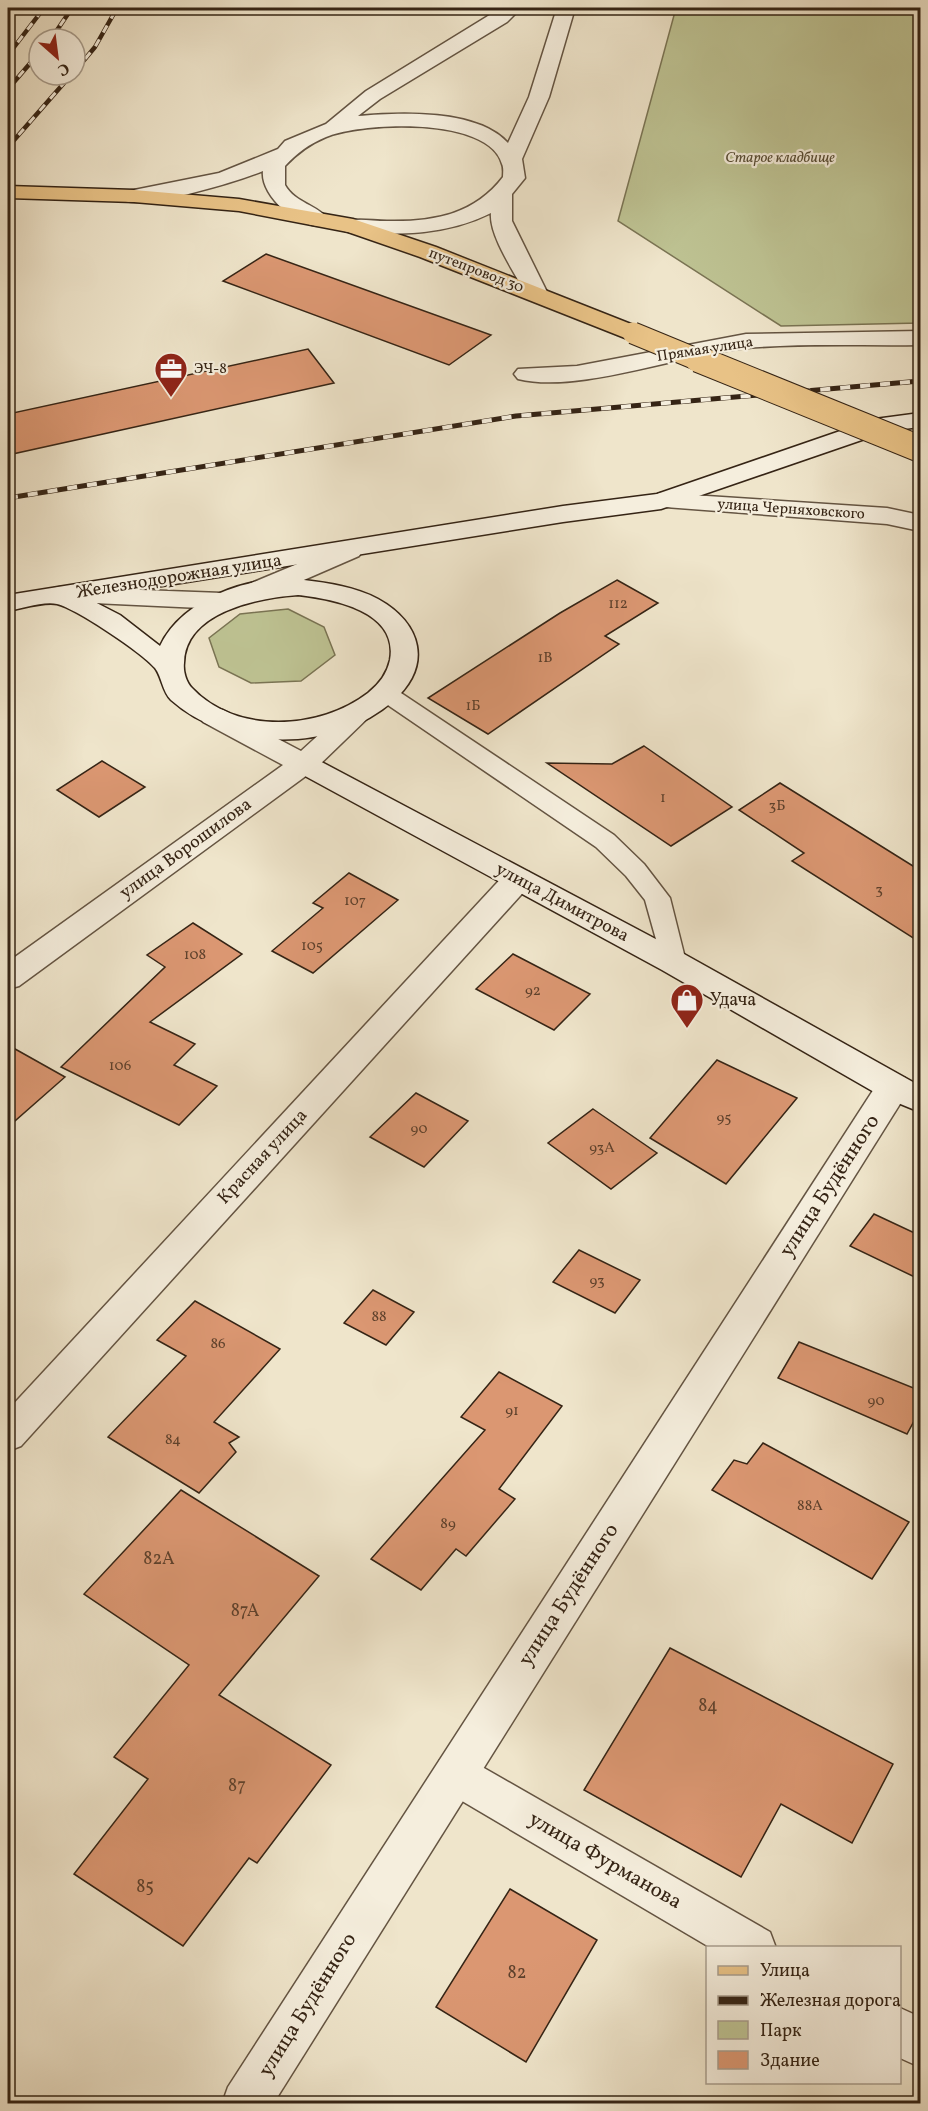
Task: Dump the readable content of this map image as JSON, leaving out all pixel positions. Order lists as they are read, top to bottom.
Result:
{
  "streets": {
    "main road": ["путепровод 30"],
    "street": [
      "Прямая улица",
      "улица Черняховского",
      "Железнодорожная улица",
      "улица Ворошилова",
      "улица Димитрова",
      "Красная улица",
      "улица Будённого",
      "улица Фурманова"
    ]
  },
  "crossings": [
    ["улица Ворошилова", "улица Димитрова"],
    ["улица Димитрова", "Красная улица"],
    ["улица Димитрова", "улица Будённого"],
    ["улица Будённого", "улица Фурманова"]
  ],
  "parks": ["Старое кладбище"],
  "places": {
    "office": ["ЭЧ-8"],
    "shop": ["Удача"]
  },
  "house_numbers": [
    "112",
    "1В",
    "1Б",
    "1",
    "3Б",
    "3",
    "107",
    "105",
    "108",
    "92",
    "106",
    "95",
    "90",
    "93А",
    "93",
    "88",
    "86",
    "90",
    "91",
    "84",
    "88А",
    "89",
    "82А",
    "87А",
    "84",
    "87",
    "85",
    "82"
  ],
  "legend": [
    "Улица",
    "Железная дорога",
    "Парк",
    "Здание"
  ],
  "north": "bottom right"
}
